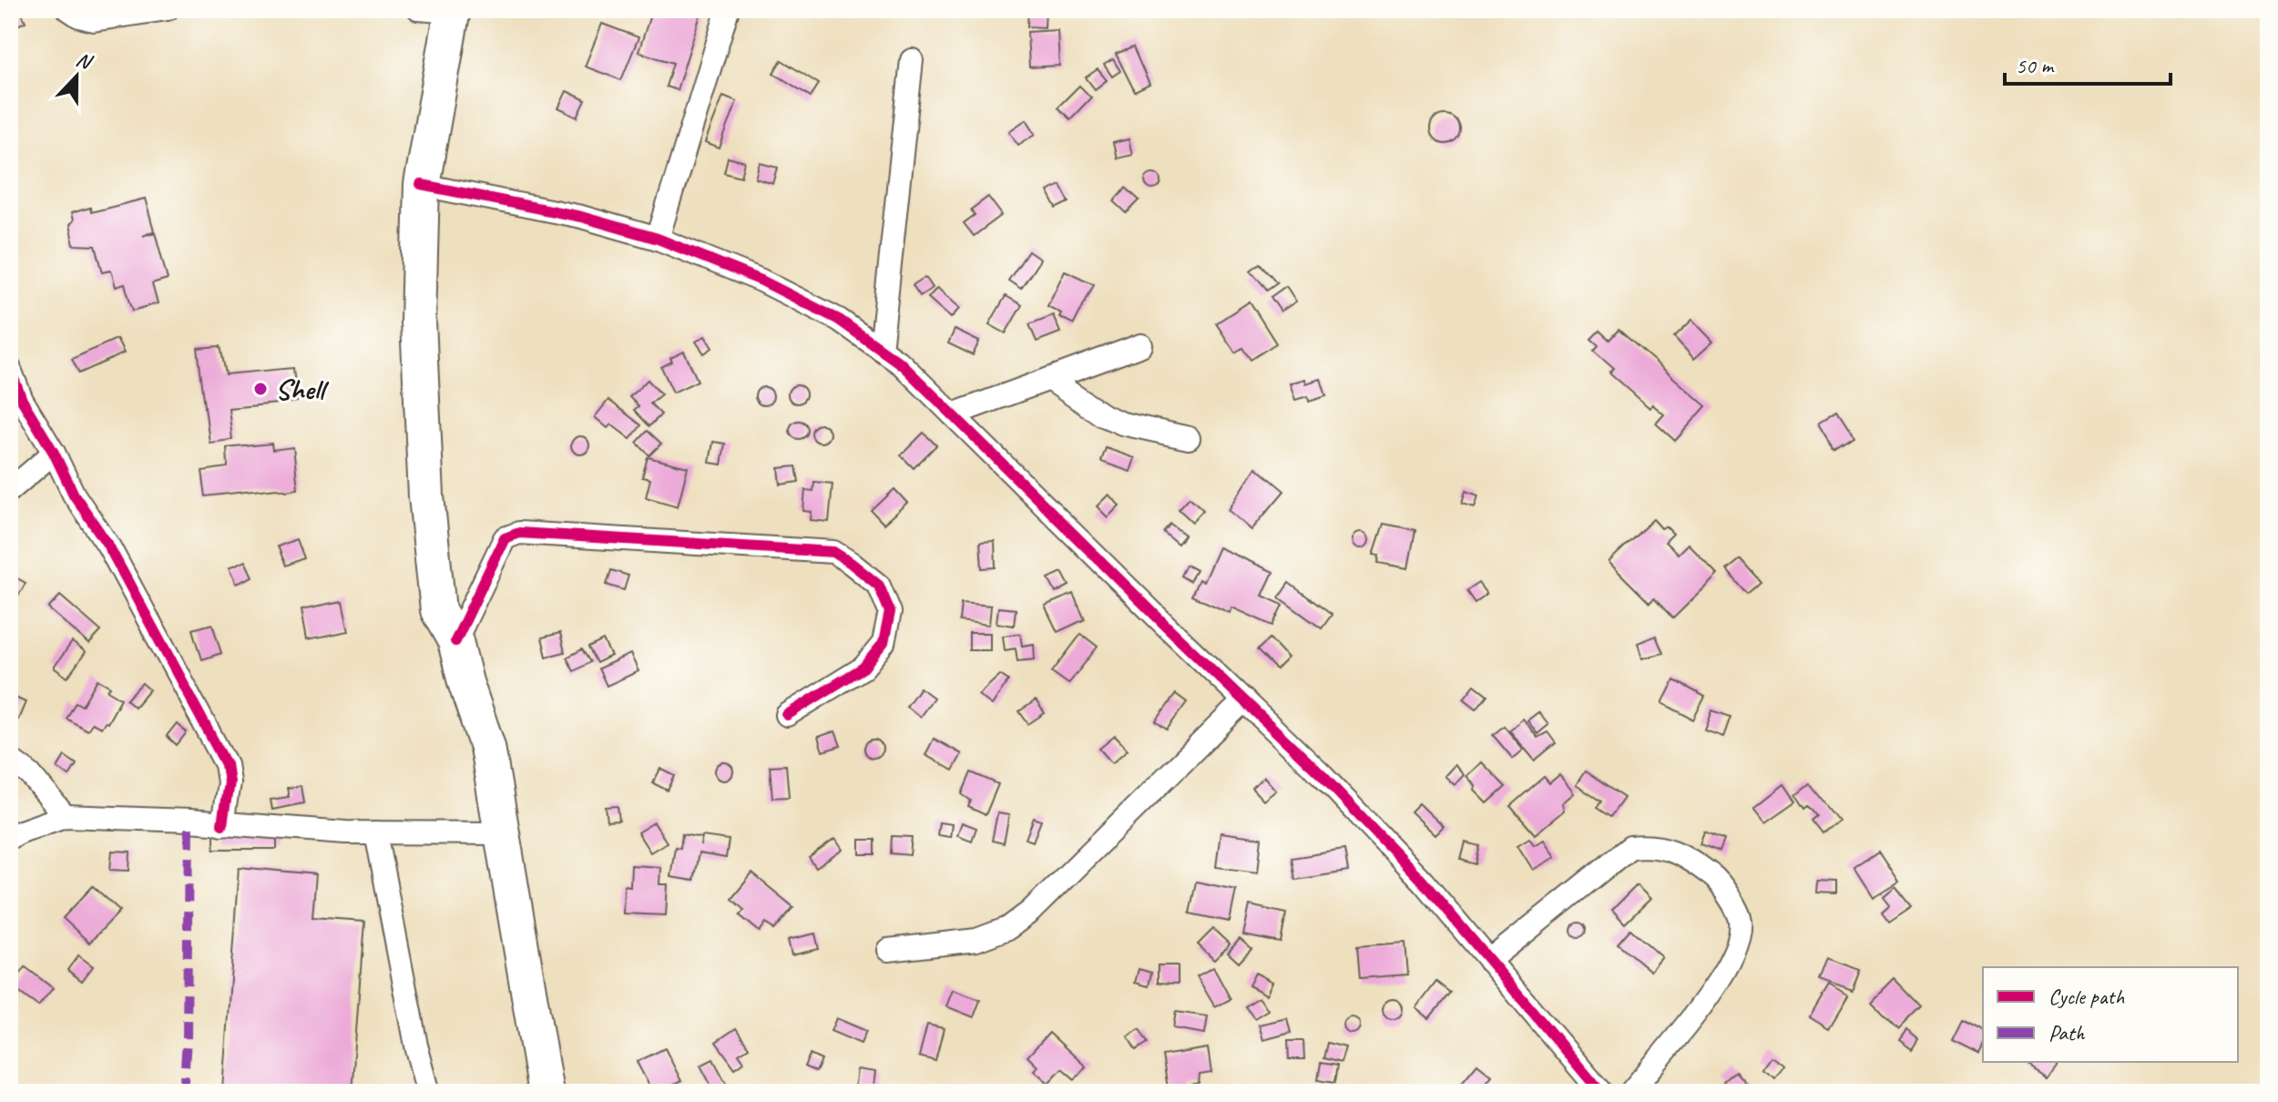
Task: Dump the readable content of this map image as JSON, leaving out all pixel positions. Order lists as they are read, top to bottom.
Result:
{
  "places": ["Shell"],
  "legend": ["Cycle path", "Path"],
  "scale_bar": "50 m",
  "north": "top"
}
